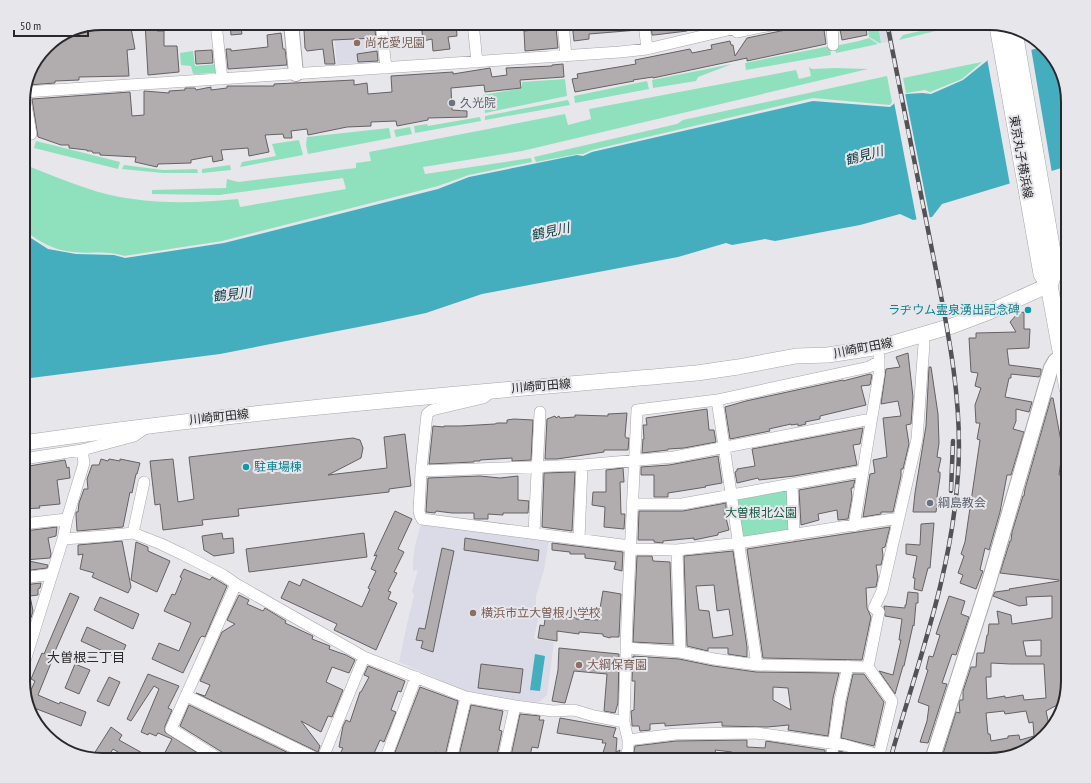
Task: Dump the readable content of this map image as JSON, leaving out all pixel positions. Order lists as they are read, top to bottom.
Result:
{
  "streets": {
    "main road": ["東京丸子横浜線", "川崎町田線"]
  },
  "crossings": [
    ["東京丸子横浜線", "川崎町田線"]
  ],
  "districts": ["大曽根三丁目"],
  "water": ["鶴見川"],
  "parks": ["大曽根北公園"],
  "places": [
    "尚花愛児園",
    "久光院",
    "ラヂウム霊泉湧出記念碑",
    "駐車場棟",
    "綱島教会",
    "横浜市立大曽根小学校",
    "大綱保育園"
  ],
  "scale_bar": "50 m"
}
